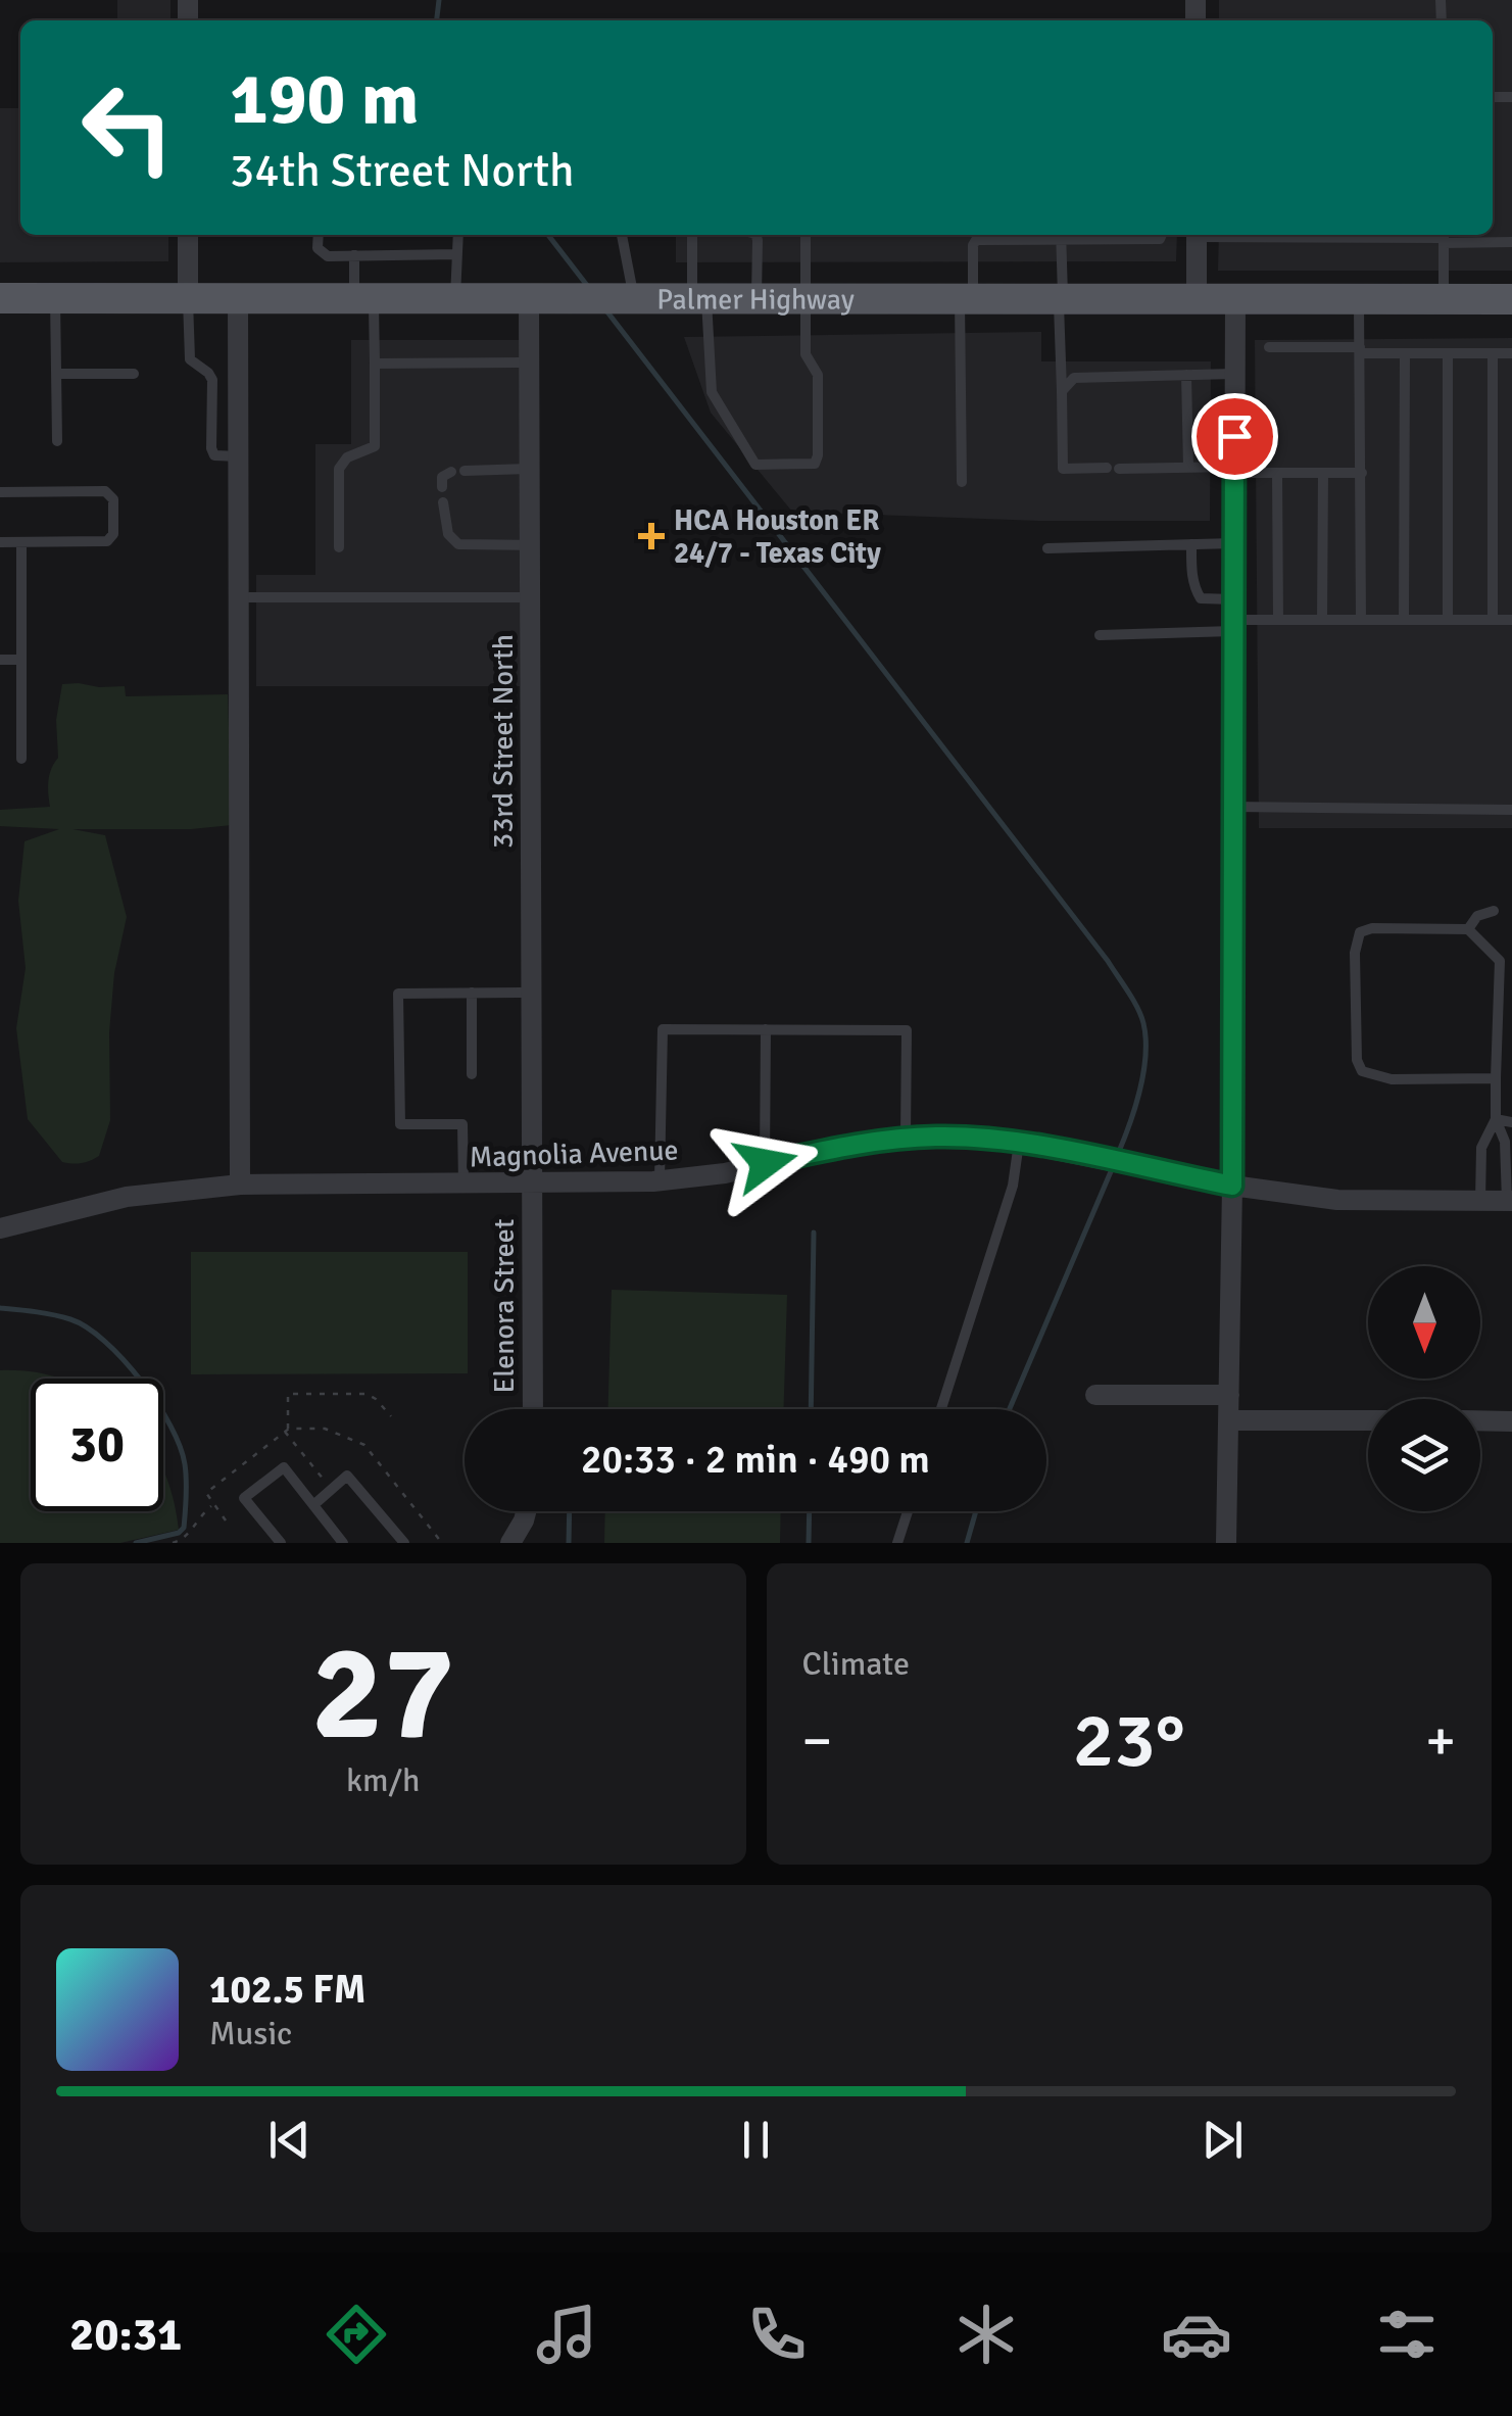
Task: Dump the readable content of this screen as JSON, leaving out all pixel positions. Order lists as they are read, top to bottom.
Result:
{
  "streets": {
    "main road": ["Palmer Highway"],
    "street": ["33rd Street North", "Magnolia Avenue", "Elenora Street"]
  },
  "crossings": [
    ["Palmer Highway", "33rd Street North"],
    ["33rd Street North", "Magnolia Avenue"],
    ["33rd Street North", "Elenora Street"],
    ["Magnolia Avenue", "Elenora Street"]
  ],
  "places": {
    "health": ["HCA Houston ER 24/7 - Texas City"]
  },
  "north": "bottom",
  "page": {
    "turn": ["190 m", "34th Street North"],
    "limit": "30",
    "trip": "20:33 · 2 min · 490 m",
    "tile": [
      ["27", "km/h"],
      "Climate"
    ],
    "heat": ["−", "23°", "+"],
    "song": ["102.5 FM", "Music"],
    "tabs": "20:31"
  }
}
